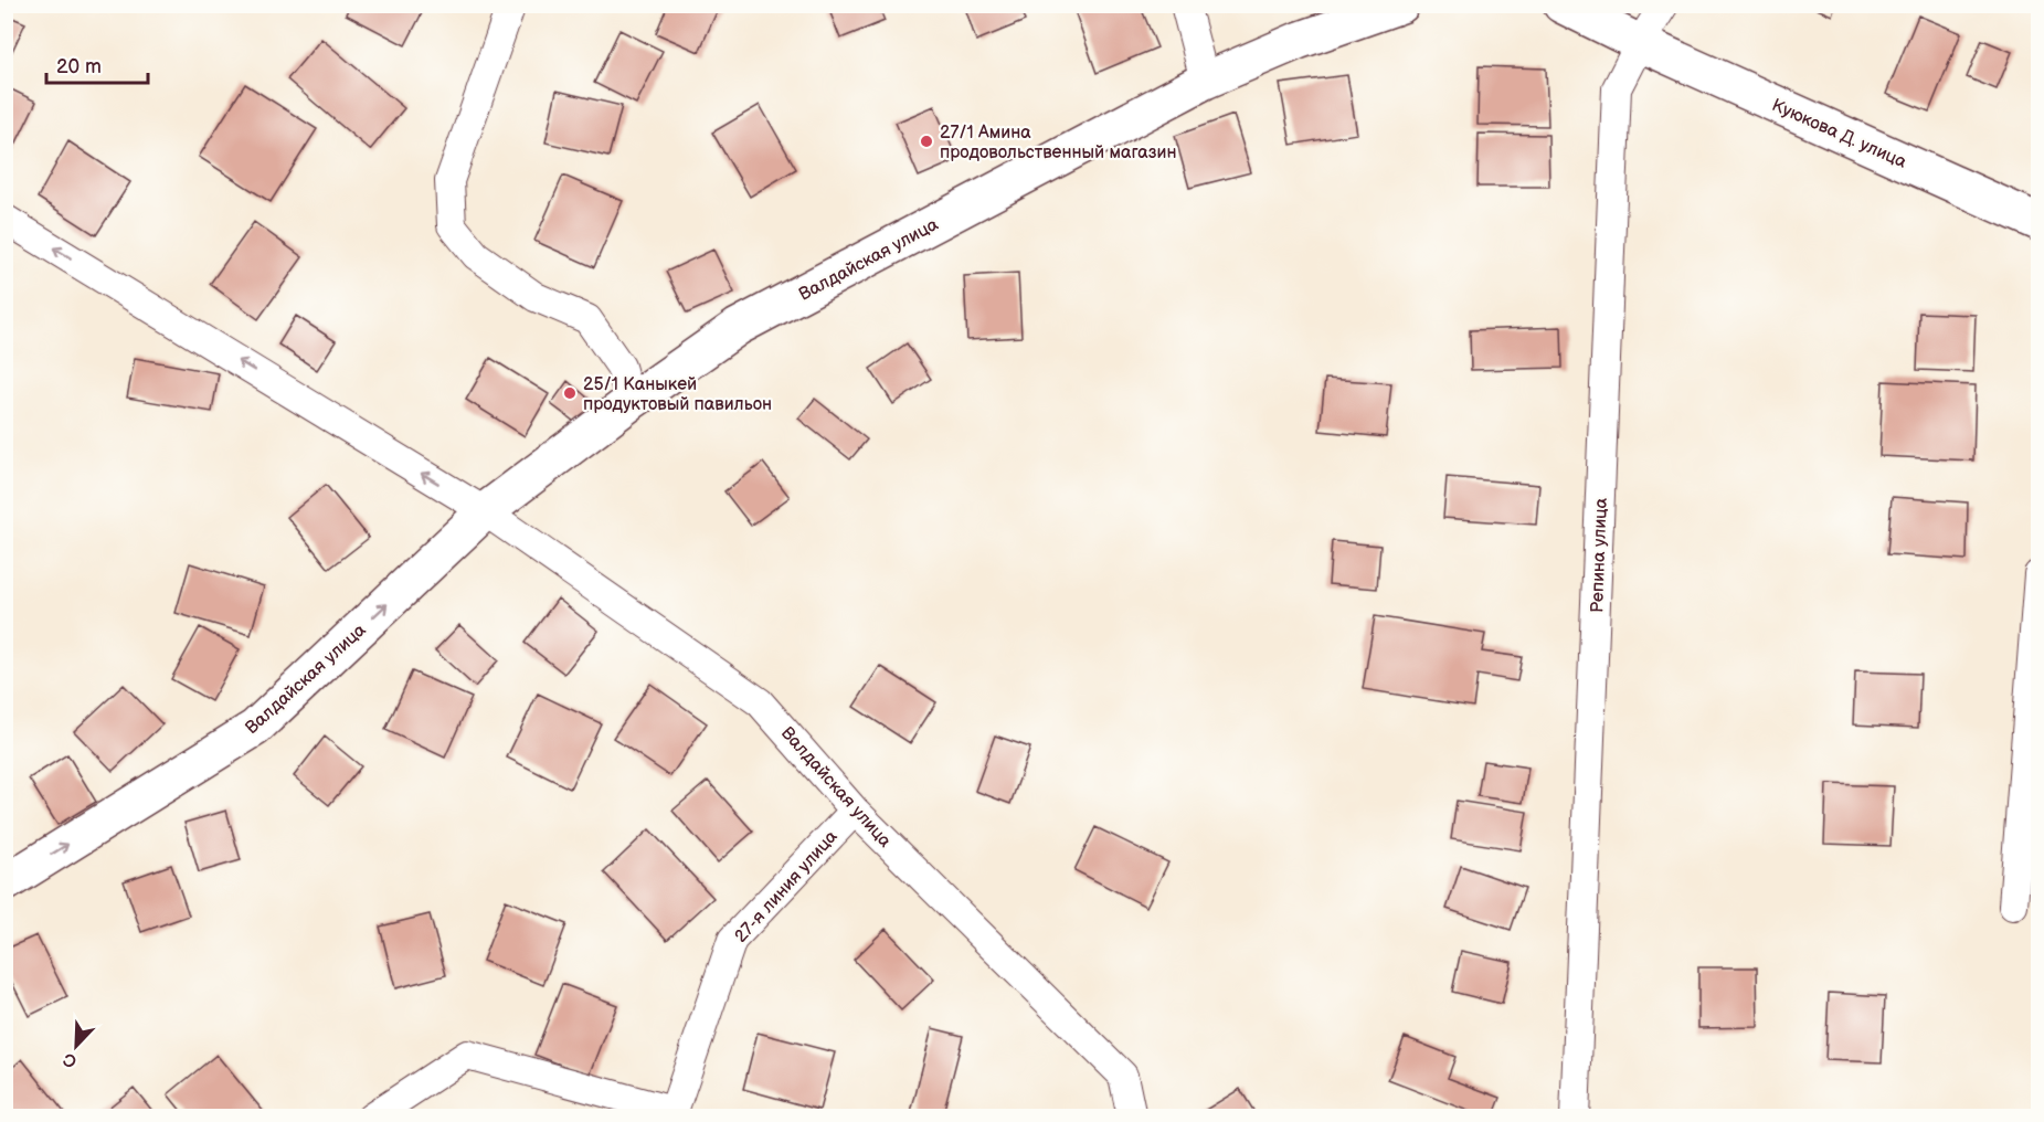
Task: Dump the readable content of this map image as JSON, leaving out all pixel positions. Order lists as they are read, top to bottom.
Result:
{
  "streets": {
    "street": [
      "Куюкова Д. улица",
      "Валдайская улица",
      "Репина улица",
      "27-я линия улица"
    ]
  },
  "crossings": [
    ["Куюкова Д. улица", "Репина улица"],
    ["Валдайская улица", "27-я линия улица"]
  ],
  "places": ["27/1 Амина продовольственный магазин", "25/1 Каныкей продуктовый павильон"],
  "scale_bar": "20 m",
  "north": "bottom left"
}
